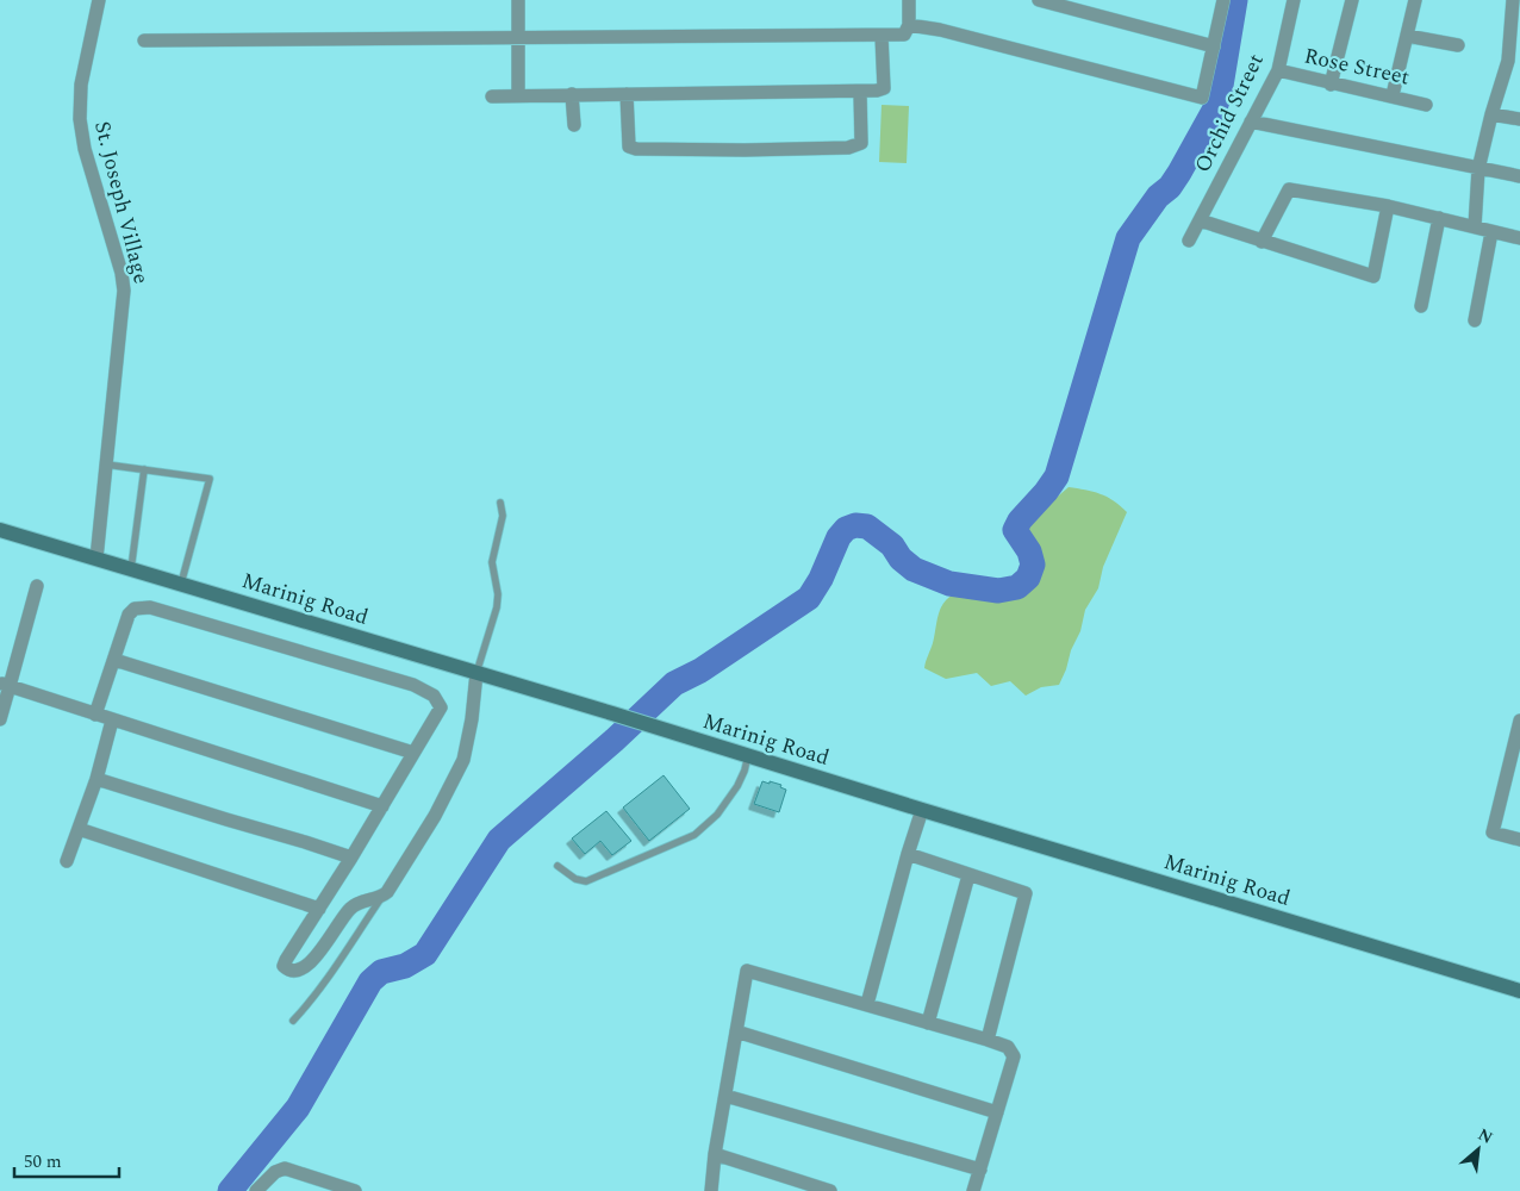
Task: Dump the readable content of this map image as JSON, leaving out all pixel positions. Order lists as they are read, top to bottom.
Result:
{
  "streets": {
    "street": [
      "Rose Street",
      "Orchid Street",
      "St. Joseph Village",
      "Marinig Road"
    ]
  },
  "crossings": [
    ["Rose Street", "Orchid Street"],
    ["St. Joseph Village", "Marinig Road"]
  ],
  "scale_bar": "50 m",
  "north": "top right"
}
